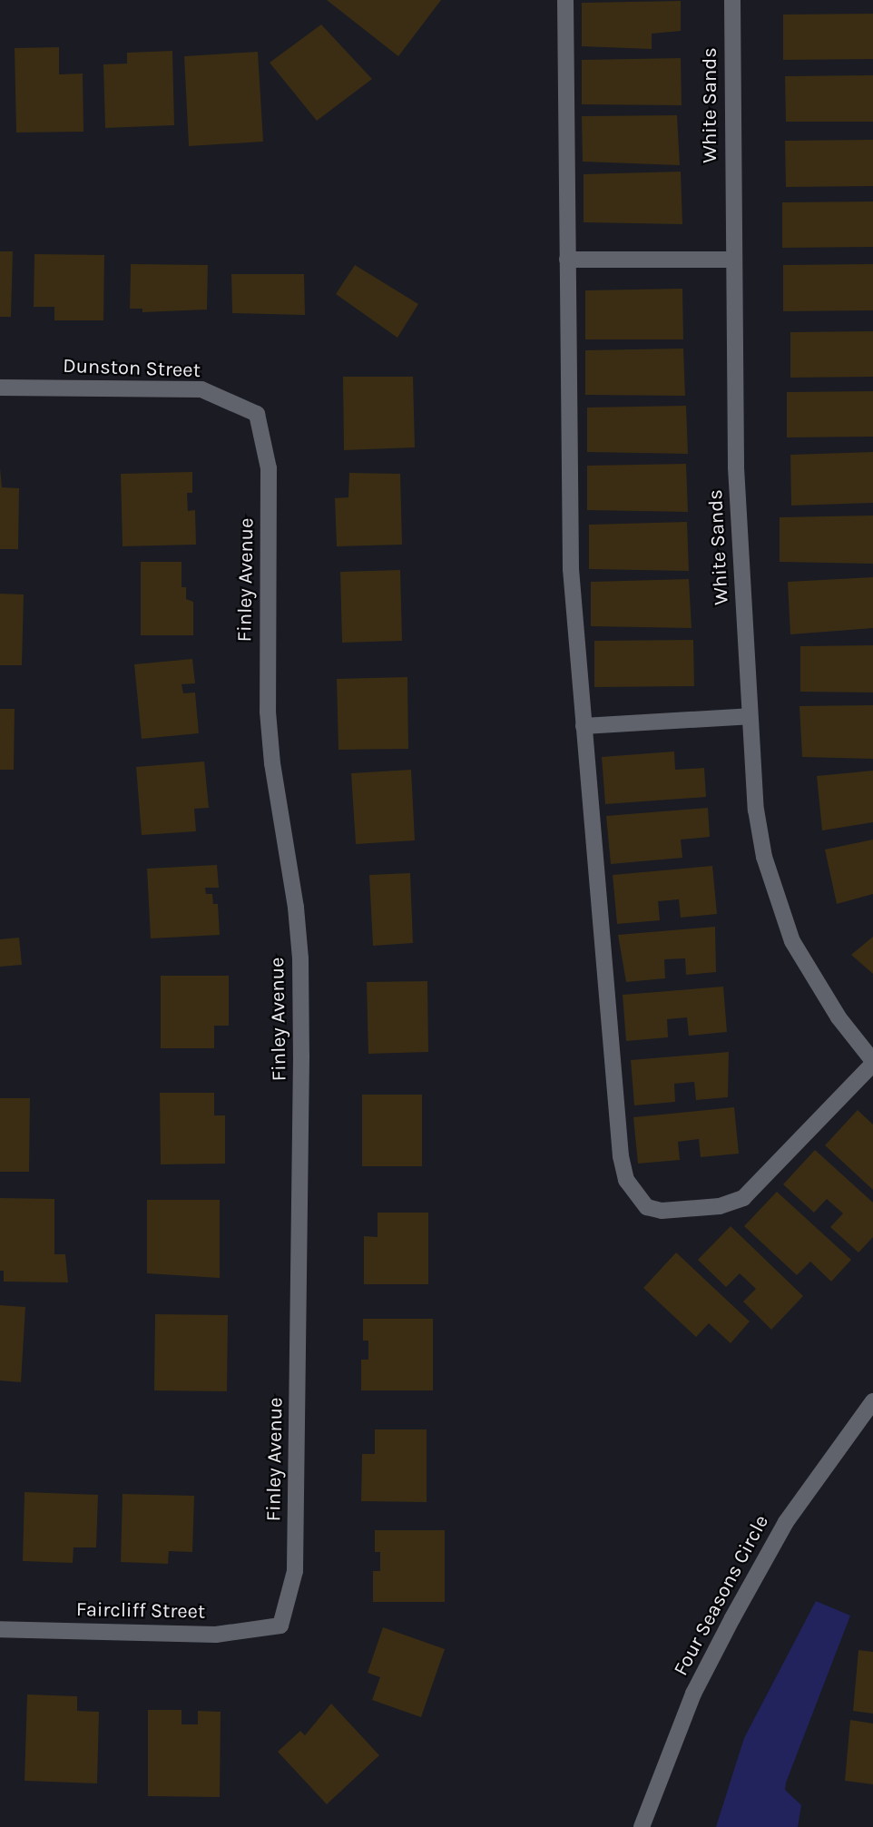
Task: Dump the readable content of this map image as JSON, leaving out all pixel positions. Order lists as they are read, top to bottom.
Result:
{
  "streets": {
    "street": [
      "White Sands",
      "Dunston Street",
      "Finley Avenue",
      "Four Seasons Circle",
      "Faircliff Street"
    ]
  },
  "crossings": [
    ["Dunston Street", "Finley Avenue"],
    ["Finley Avenue", "Faircliff Street"]
  ]
}
